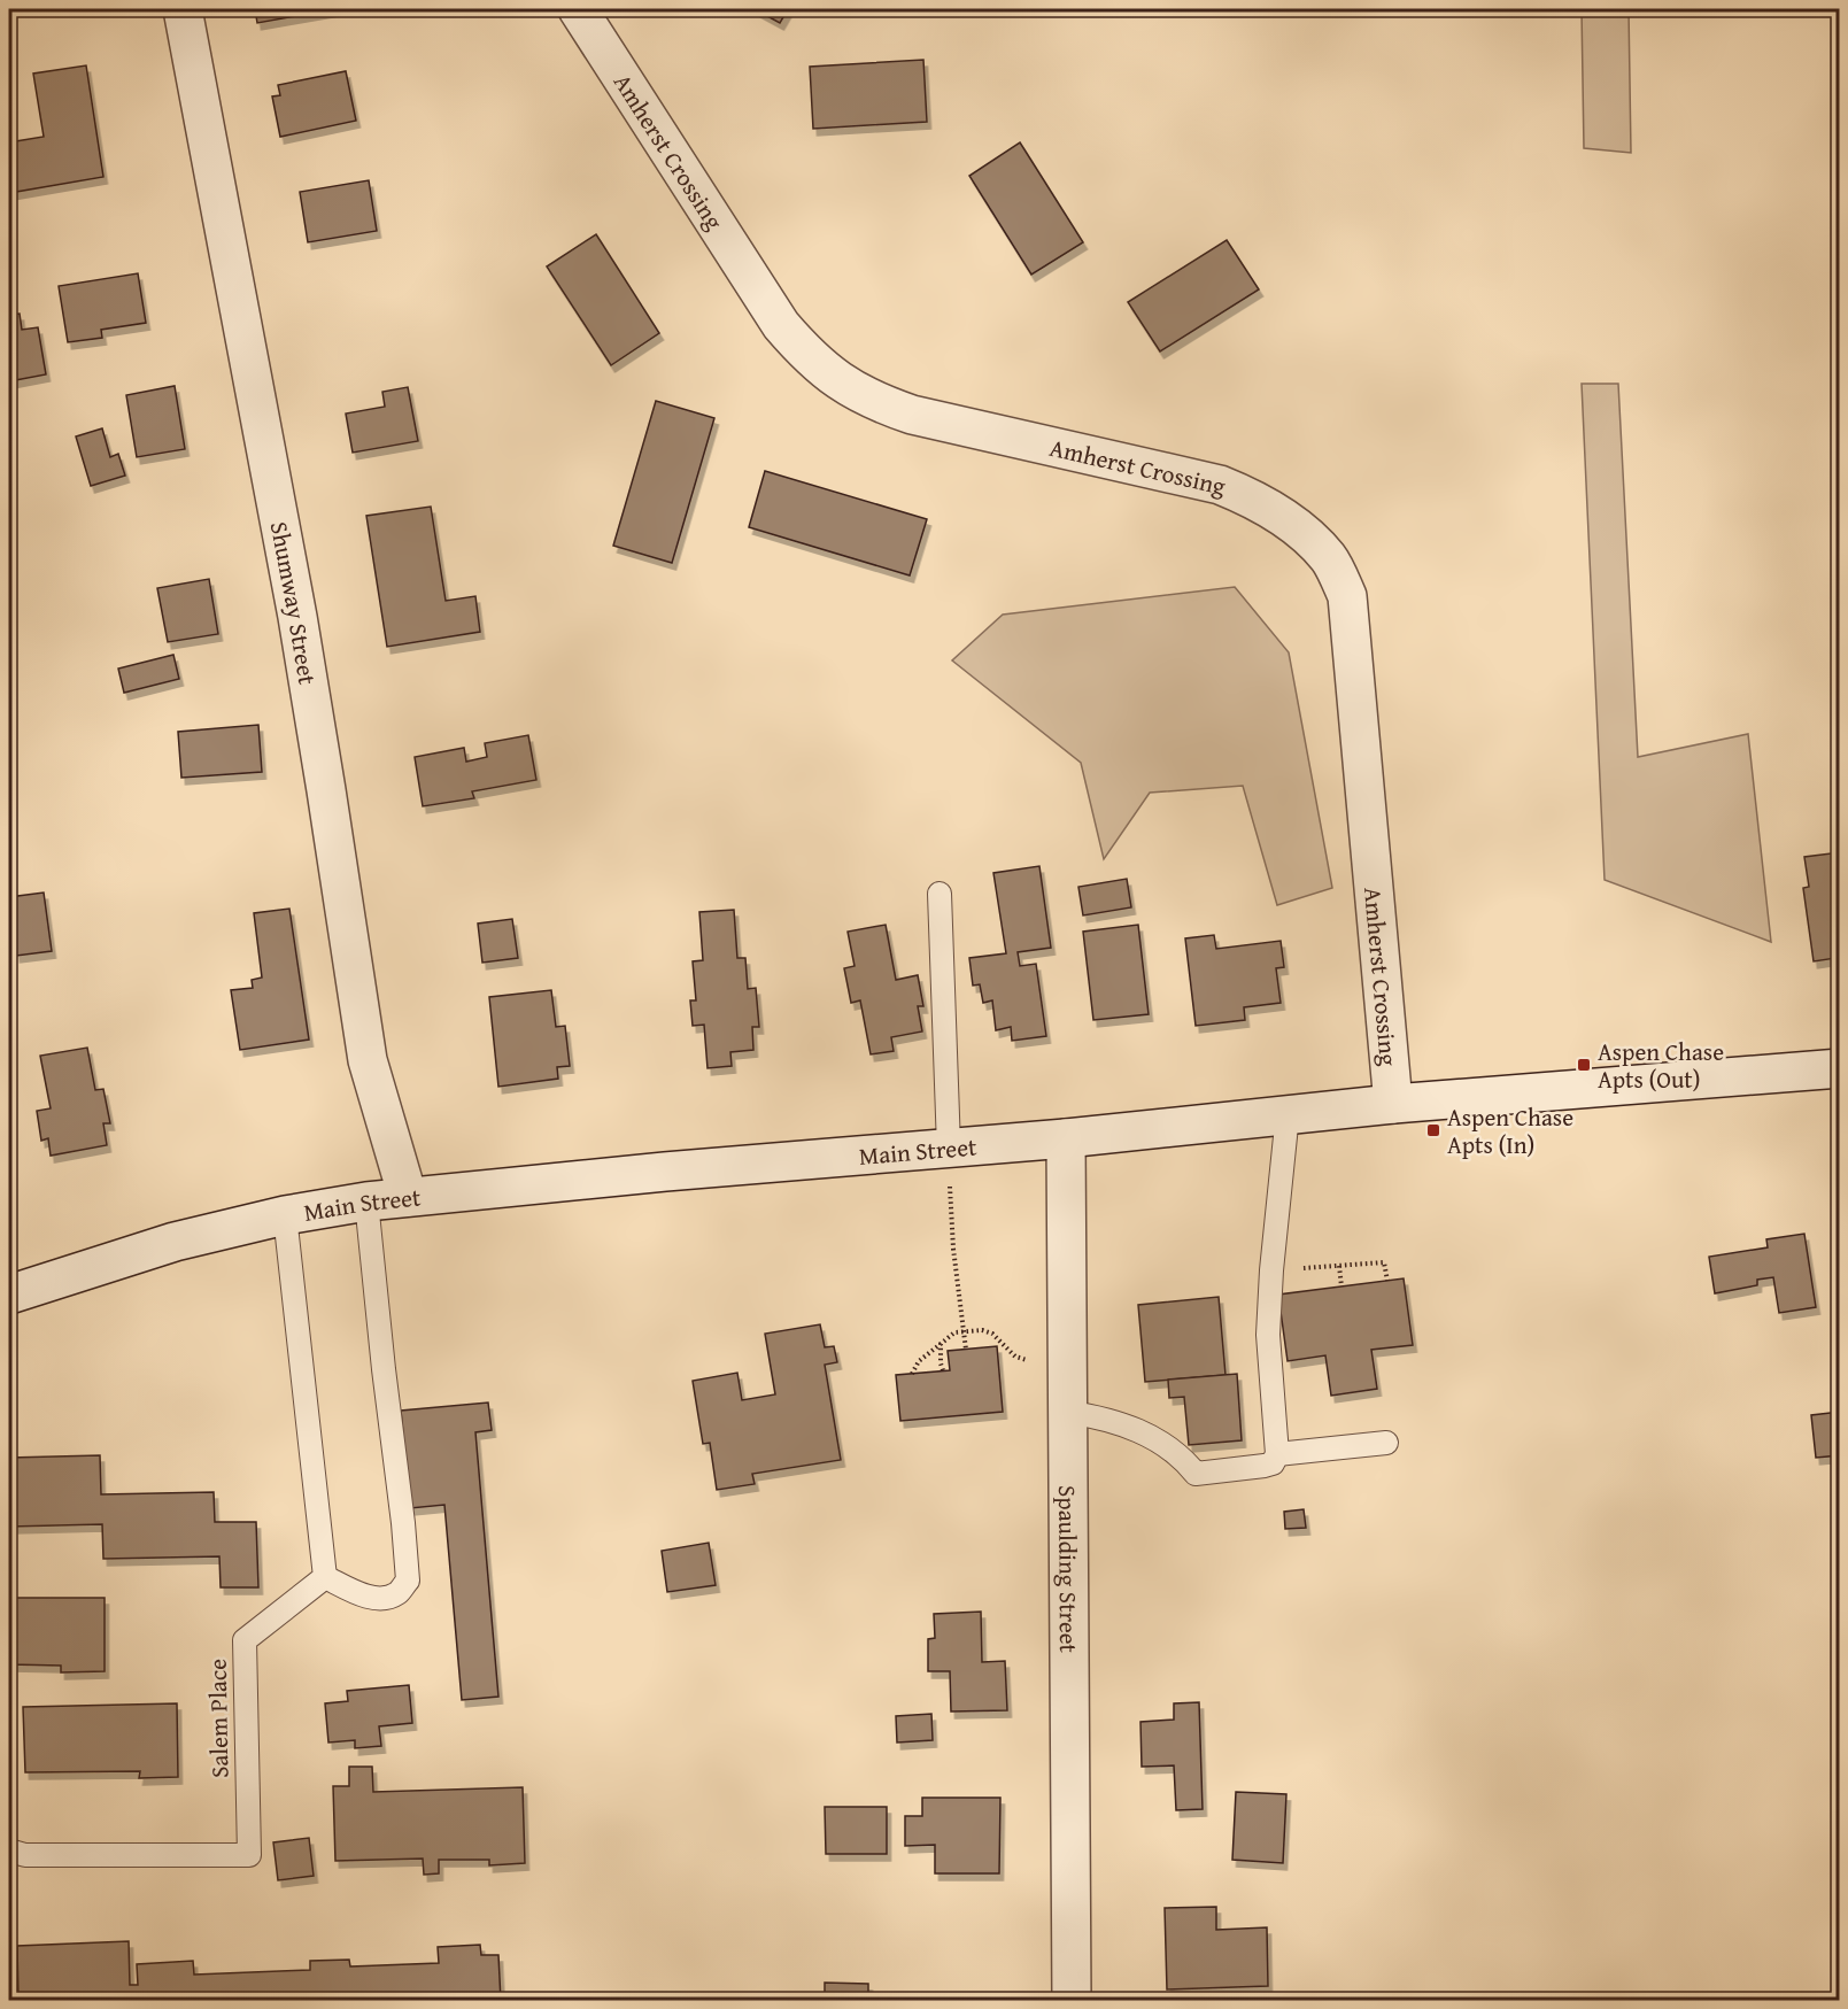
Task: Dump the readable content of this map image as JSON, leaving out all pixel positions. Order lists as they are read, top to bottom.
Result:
{
  "streets": {
    "street": [
      "Amherst Crossing",
      "Shumway Street",
      "Main Street",
      "Spaulding Street"
    ],
    "lane": ["Salem Place"]
  },
  "crossings": [
    ["Amherst Crossing", "Main Street"],
    ["Shumway Street", "Main Street"],
    ["Main Street", "Spaulding Street"]
  ],
  "places": {
    "transit": ["Aspen Chase Apts (Out)", "Aspen Chase Apts (In)"]
  }
}
